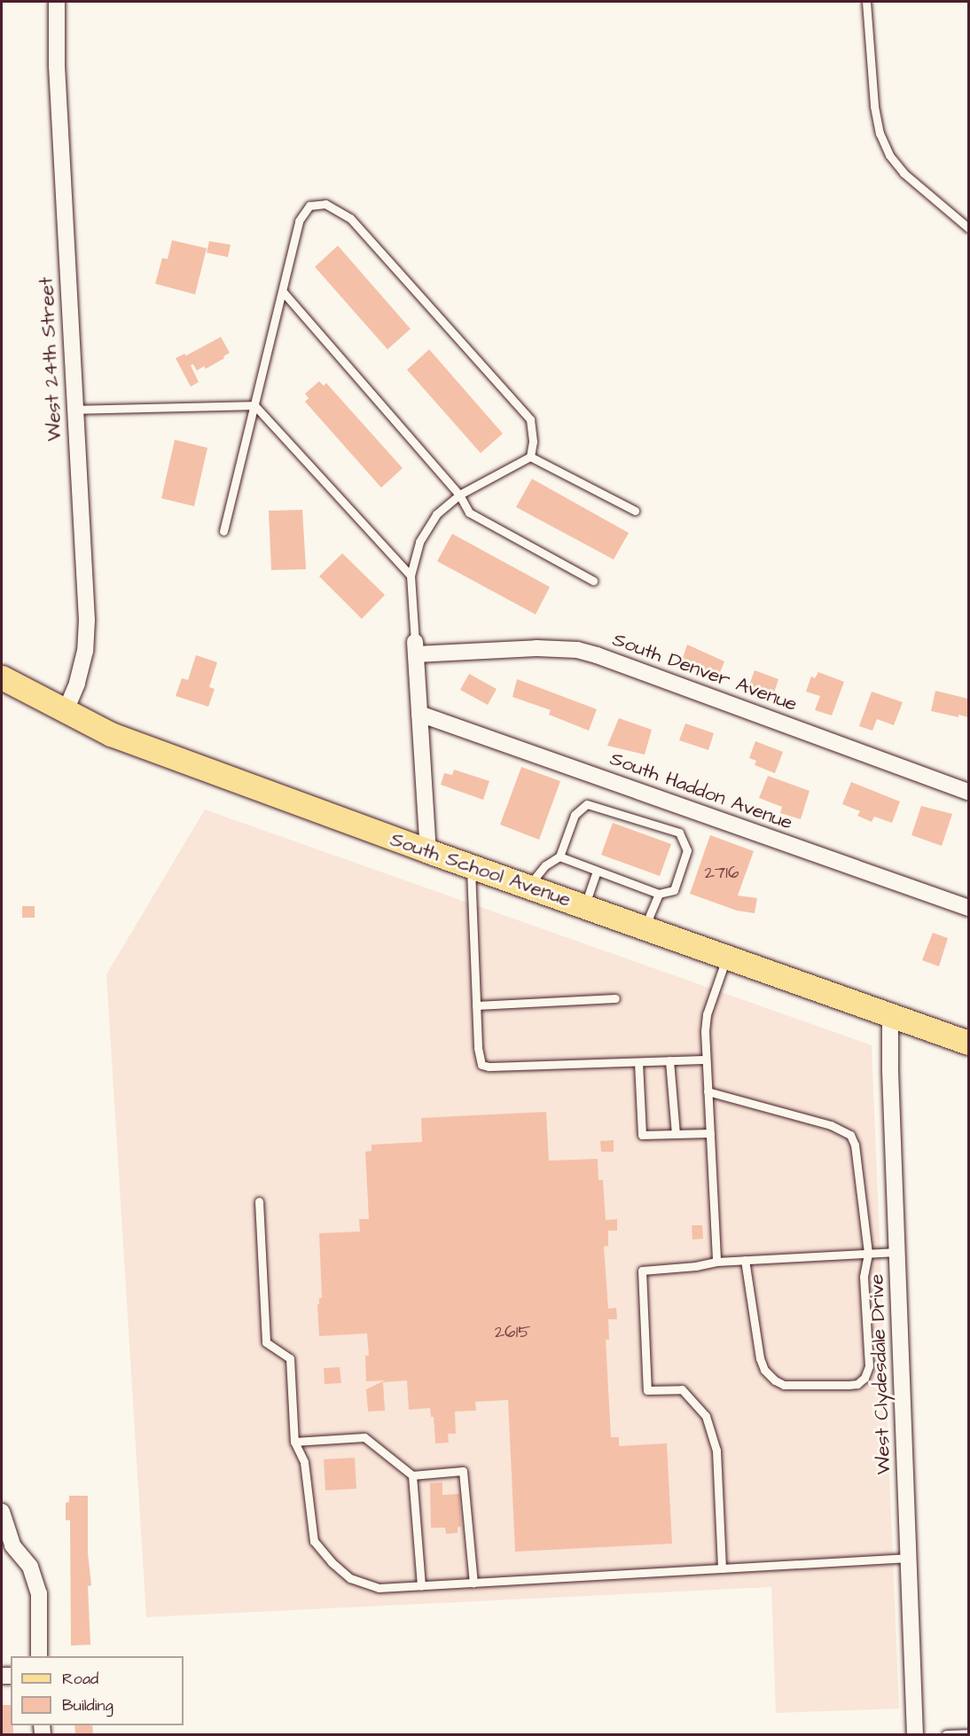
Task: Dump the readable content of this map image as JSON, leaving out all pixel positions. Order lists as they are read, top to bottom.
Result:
{
  "streets": {
    "main road": ["South School Avenue"],
    "street": [
      "West 24th Street",
      "South Denver Avenue",
      "South Haddon Avenue",
      "West Clydesdale Drive"
    ]
  },
  "crossings": [
    ["West 24th Street", "South School Avenue"],
    ["South School Avenue", "West Clydesdale Drive"]
  ],
  "house_numbers": ["2716", "2615"],
  "legend": ["Road", "Building"]
}
